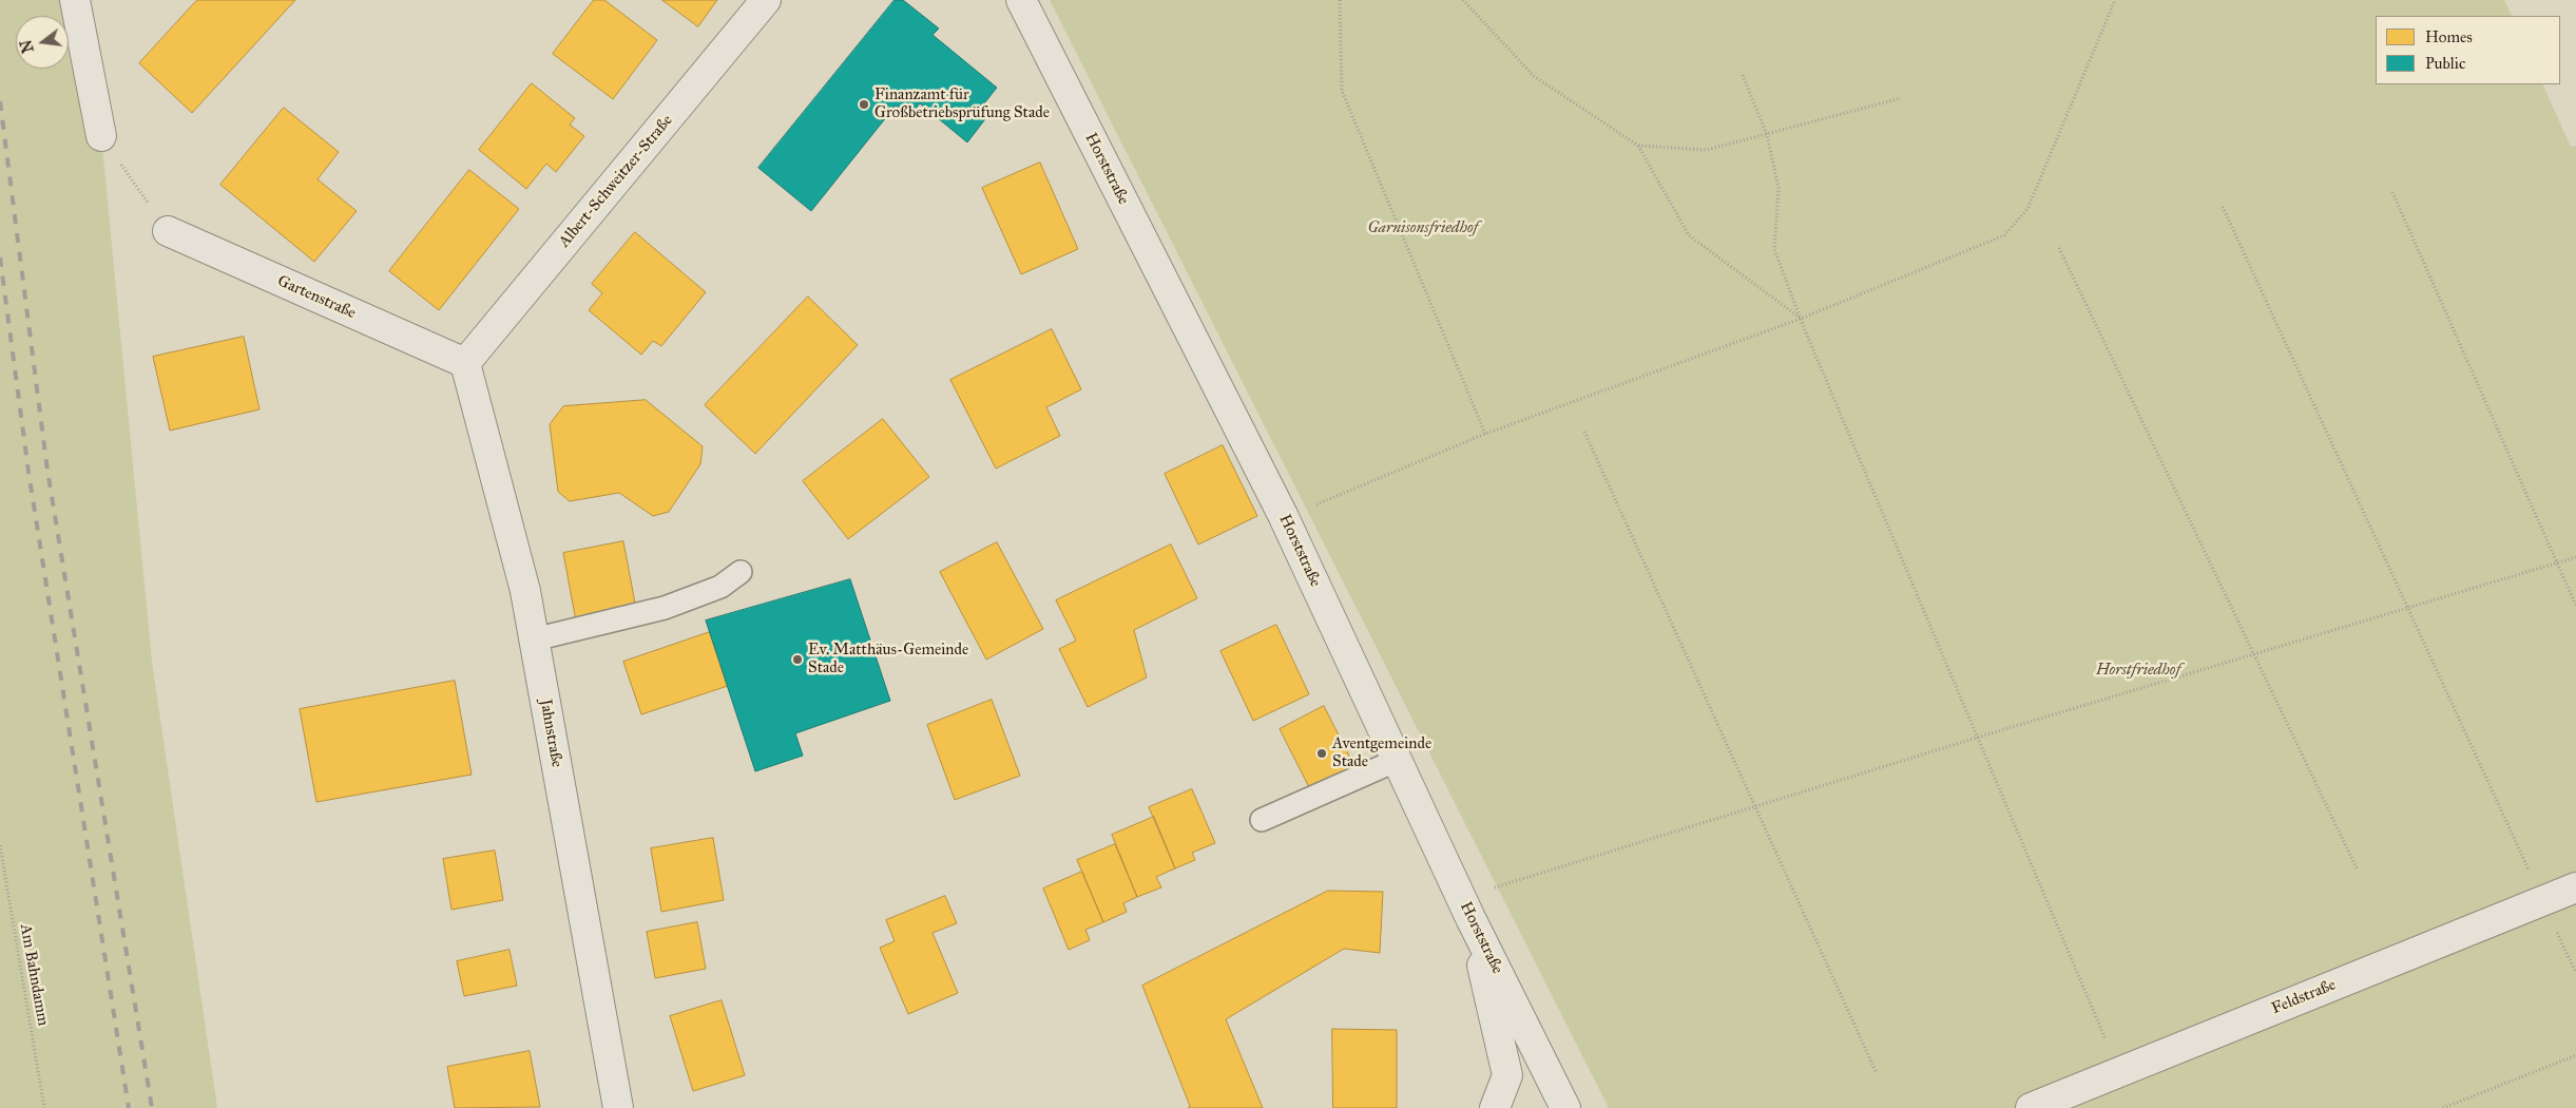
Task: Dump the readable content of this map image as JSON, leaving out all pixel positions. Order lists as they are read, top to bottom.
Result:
{
  "streets": {
    "street": [
      "Horststraße",
      "Albert-Schweitzer-Straße",
      "Gartenstraße",
      "Jahnstraße",
      "Feldstraße"
    ],
    "path": ["Am Bahndamm"]
  },
  "crossings": [
    ["Albert-Schweitzer-Straße", "Gartenstraße"],
    ["Albert-Schweitzer-Straße", "Jahnstraße"],
    ["Gartenstraße", "Jahnstraße"]
  ],
  "parks": ["Garnisonsfriedhof", "Horstfriedhof"],
  "places": ["Finanzamt für Großbetriebsprüfung Stade", "Ev. Matthäus-Gemeinde Stade", "Aventgemeinde Stade"],
  "legend": ["Homes", "Public"],
  "north": "left"
}
